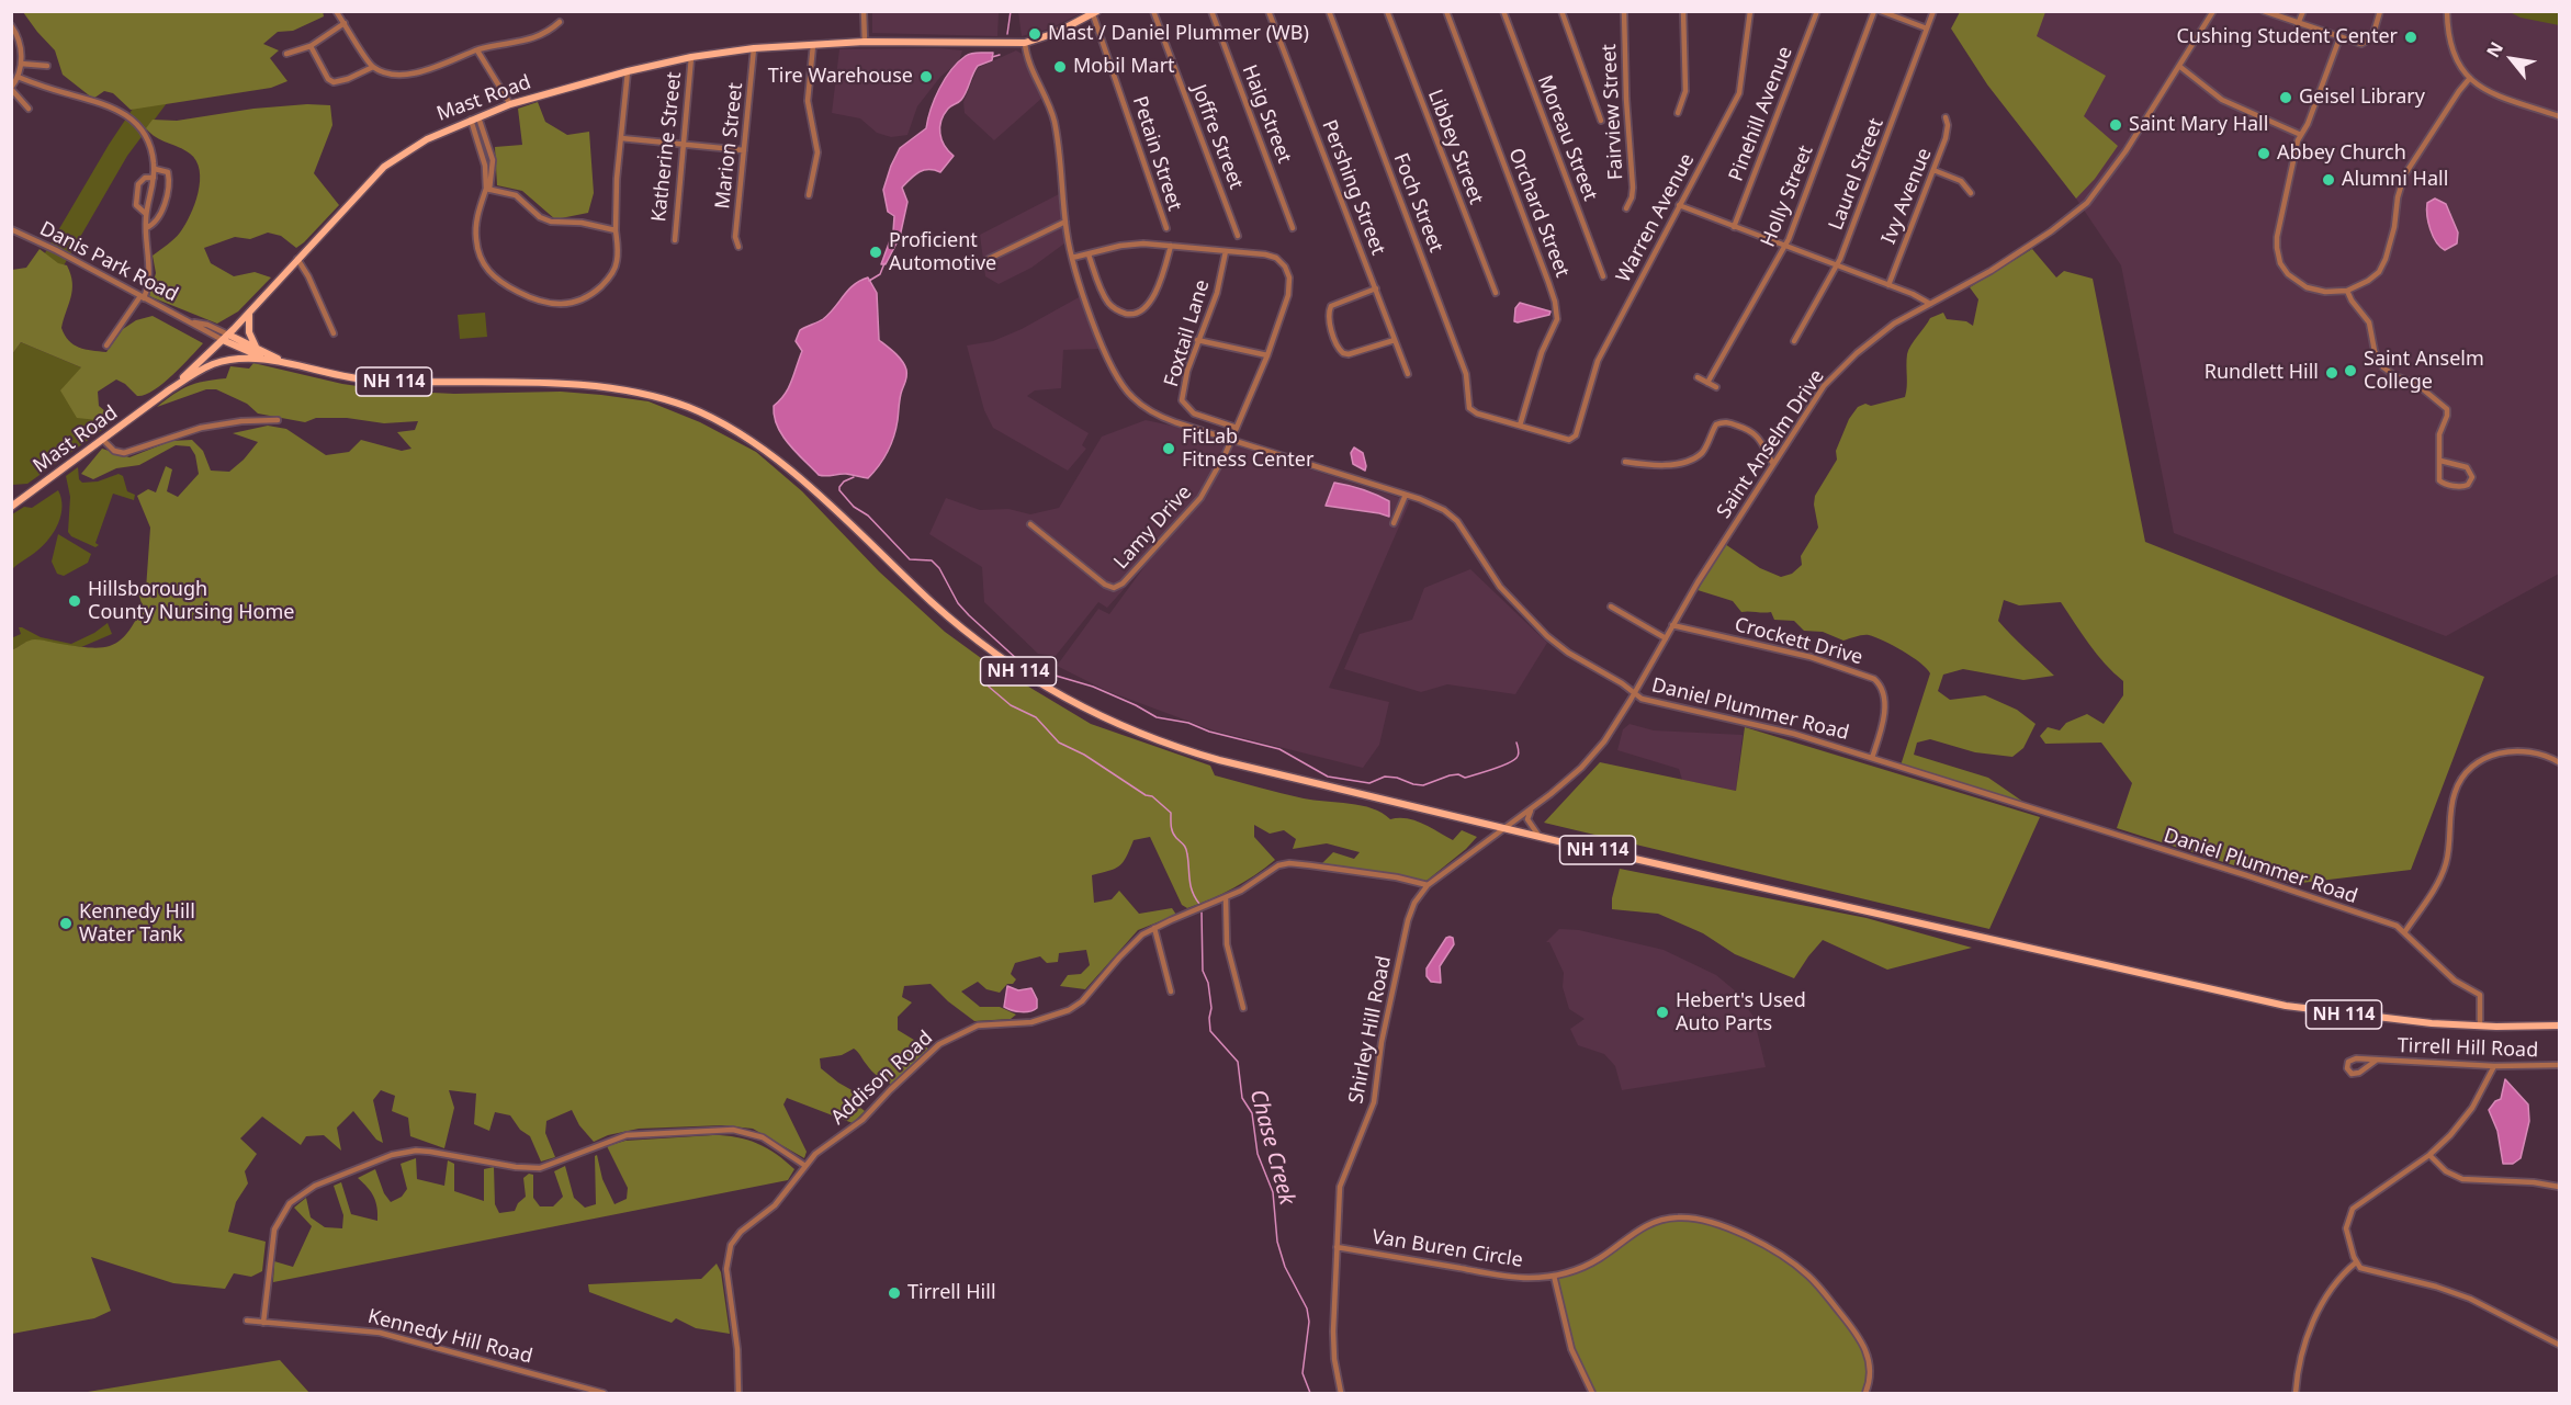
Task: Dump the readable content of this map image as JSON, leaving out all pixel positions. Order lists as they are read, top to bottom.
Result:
{
  "streets": {
    "main road": ["Mast Road", "NH 114"],
    "street": [
      "Fairview Street",
      "Haig Street",
      "Pinehill Avenue",
      "Joffre Street",
      "Moreau Street",
      "Marion Street",
      "Katherine Street",
      "Libbey Street",
      "Petain Street",
      "Laurel Street",
      "Pershing Street",
      "Holly Street",
      "Ivy Avenue",
      "Foch Street",
      "Orchard Street",
      "Warren Avenue",
      "Danis Park Road",
      "Foxtail Lane",
      "Saint Anselm Drive",
      "Lamy Drive",
      "Crockett Drive",
      "Daniel Plummer Road",
      "Shirley Hill Road",
      "Tirrell Hill Road",
      "Addison Road",
      "Van Buren Circle",
      "Kennedy Hill Road"
    ]
  },
  "crossings": [
    ["Mast Road", "Marion Street"],
    ["Mast Road", "Katherine Street"],
    ["Mast Road", "Petain Street"],
    ["Mast Road", "Danis Park Road"],
    ["Mast Road", "NH 114"],
    ["Mast Road", "Daniel Plummer Road"],
    ["Foch Street", "Orchard Street"],
    ["Foch Street", "Warren Avenue"],
    ["Orchard Street", "Warren Avenue"],
    ["Danis Park Road", "NH 114"],
    ["NH 114", "Saint Anselm Drive"],
    ["NH 114", "Shirley Hill Road"],
    ["Saint Anselm Drive", "Crockett Drive"],
    ["Saint Anselm Drive", "Daniel Plummer Road"],
    ["Saint Anselm Drive", "Shirley Hill Road"],
    ["Lamy Drive", "Daniel Plummer Road"],
    ["Crockett Drive", "Daniel Plummer Road"],
    ["Shirley Hill Road", "Addison Road"],
    ["Shirley Hill Road", "Van Buren Circle"]
  ],
  "water": ["Chase Creek"],
  "places": [
    "Mast / Daniel Plummer (WB)",
    "Cushing Student Center",
    "Mobil Mart",
    "Tire Warehouse",
    "Geisel Library",
    "Saint Mary Hall",
    "Abbey Church",
    "Alumni Hall",
    "Proficient Automotive",
    "Saint Anselm College",
    "Rundlett Hill",
    "FitLab Fitness Center",
    "Hillsborough County Nursing Home",
    "Kennedy Hill Water Tank",
    "Hebert's Used Auto Parts",
    "Tirrell Hill"
  ],
  "north": "top left"
}
